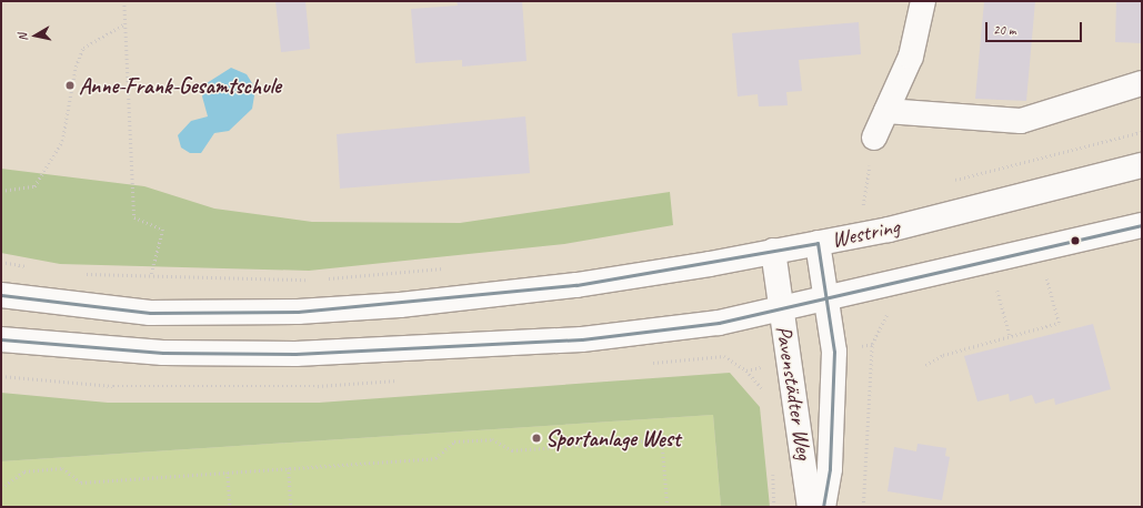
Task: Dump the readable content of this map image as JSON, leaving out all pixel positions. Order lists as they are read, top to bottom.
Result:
{
  "streets": {
    "main road": ["Westring", "Pavenstädter Weg"]
  },
  "crossings": [
    ["Westring", "Pavenstädter Weg"]
  ],
  "places": ["Anne-Frank-Gesamtschule", "Sportanlage West"],
  "scale_bar": "20 m",
  "north": "left"
}
